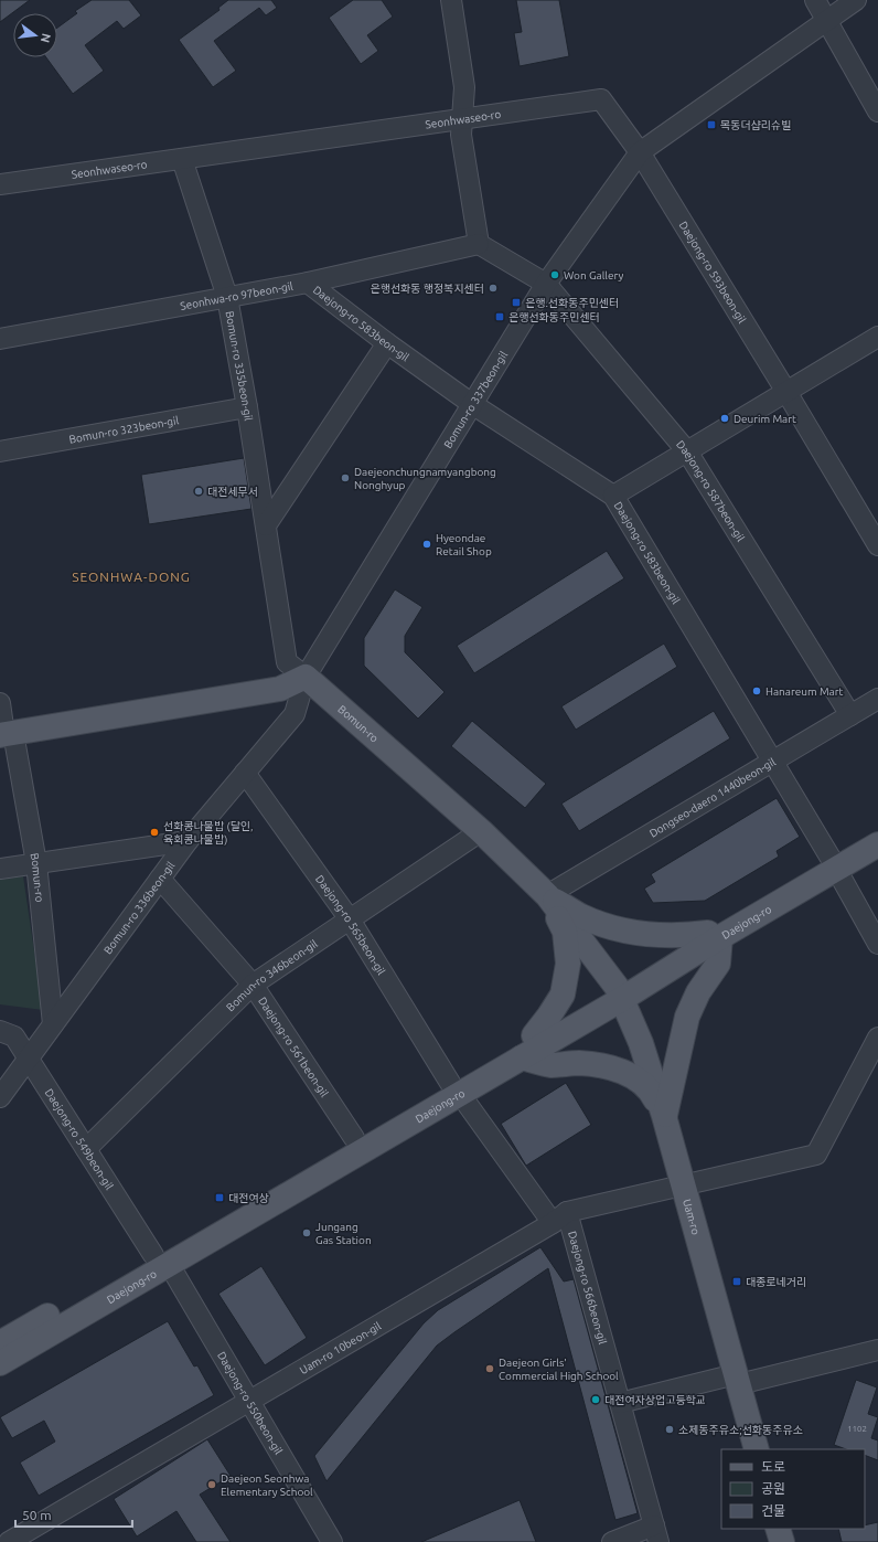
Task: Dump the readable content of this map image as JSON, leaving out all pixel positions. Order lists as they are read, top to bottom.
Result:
{
  "streets": {
    "main road": ["Bomun-ro", "Daejong-ro", "Uam-ro"],
    "street": [
      "Seonhwaseo-ro",
      "Daejong-ro 593beon-gil",
      "Seonhwa-ro 97beon-gil",
      "Daejong-ro 583beon-gil",
      "Bomun-ro 335beon-gil",
      "Bomun-ro 337beon-gil",
      "Bomun-ro 323beon-gil",
      "Daejong-ro 587beon-gil",
      "Dongseo-daero 1440beon-gil",
      "Bomun-ro 336beon-gil",
      "Daejong-ro 565beon-gil",
      "Bomun-ro 346beon-gil",
      "Daejong-ro 561beon-gil",
      "Daejong-ro 549beon-gil",
      "Daejong-ro 566beon-gil",
      "Uam-ro 10beon-gil",
      "Daejong-ro 550beon-gil"
    ]
  },
  "crossings": [
    ["Seonhwaseo-ro", "Daejong-ro 593beon-gil"],
    ["Seonhwaseo-ro", "Bomun-ro 335beon-gil"],
    ["Seonhwaseo-ro", "Bomun-ro 337beon-gil"],
    ["Daejong-ro 593beon-gil", "Bomun-ro 337beon-gil"],
    ["Seonhwa-ro 97beon-gil", "Daejong-ro 583beon-gil"],
    ["Seonhwa-ro 97beon-gil", "Bomun-ro 335beon-gil"],
    ["Seonhwa-ro 97beon-gil", "Daejong-ro 587beon-gil"],
    ["Daejong-ro 583beon-gil", "Bomun-ro 337beon-gil"],
    ["Daejong-ro 583beon-gil", "Dongseo-daero 1440beon-gil"],
    ["Daejong-ro 583beon-gil", "Daejong-ro"],
    ["Bomun-ro 335beon-gil", "Bomun-ro 337beon-gil"],
    ["Bomun-ro 335beon-gil", "Bomun-ro 323beon-gil"],
    ["Bomun-ro 335beon-gil", "Bomun-ro"],
    ["Bomun-ro 335beon-gil", "Bomun-ro 336beon-gil"],
    ["Bomun-ro 337beon-gil", "Daejong-ro 587beon-gil"],
    ["Bomun-ro 337beon-gil", "Bomun-ro"],
    ["Bomun-ro 337beon-gil", "Bomun-ro 336beon-gil"],
    ["Daejong-ro 587beon-gil", "Dongseo-daero 1440beon-gil"],
    ["Bomun-ro", "Dongseo-daero 1440beon-gil"],
    ["Bomun-ro", "Bomun-ro 336beon-gil"],
    ["Bomun-ro", "Daejong-ro"],
    ["Bomun-ro", "Bomun-ro 346beon-gil"],
    ["Bomun-ro", "Uam-ro"],
    ["Bomun-ro 336beon-gil", "Daejong-ro 565beon-gil"],
    ["Bomun-ro 336beon-gil", "Daejong-ro 561beon-gil"],
    ["Bomun-ro 336beon-gil", "Daejong-ro 549beon-gil"],
    ["Daejong-ro", "Daejong-ro 565beon-gil"],
    ["Daejong-ro", "Daejong-ro 561beon-gil"],
    ["Daejong-ro", "Daejong-ro 549beon-gil"],
    ["Daejong-ro", "Uam-ro"],
    ["Daejong-ro", "Daejong-ro 566beon-gil"],
    ["Daejong-ro", "Daejong-ro 550beon-gil"],
    ["Daejong-ro 565beon-gil", "Bomun-ro 346beon-gil"],
    ["Daejong-ro 565beon-gil", "Daejong-ro 566beon-gil"],
    ["Bomun-ro 346beon-gil", "Daejong-ro 561beon-gil"],
    ["Bomun-ro 346beon-gil", "Daejong-ro 549beon-gil"],
    ["Daejong-ro 549beon-gil", "Daejong-ro 550beon-gil"],
    ["Uam-ro", "Uam-ro 10beon-gil"],
    ["Daejong-ro 566beon-gil", "Uam-ro 10beon-gil"],
    ["Uam-ro 10beon-gil", "Daejong-ro 550beon-gil"]
  ],
  "districts": ["SEONHWA-DONG"],
  "places": {
    "transit": [
      "목동더샵리슈빌",
      "은행.선화동주민센터",
      "은행선화동주민센터",
      "대전여상",
      "대종로네거리"
    ],
    "other": [
      "Won Gallery",
      "은행선화동 행정복지센터",
      "Deurim Mart",
      "Daejeonchungnamyangbong Nonghyup",
      "대전세무서",
      "Hyeondae Retail Shop",
      "Hanareum Mart",
      "선화콩나물밥 (달인, 육회콩나물밥)",
      "Jungang Gas Station",
      "Daejeon Girls' Commercial High School",
      "대전여자상업고등학교",
      "소제동주유소;선화동주유소",
      "Daejeon Seonhwa Elementary School"
    ]
  },
  "house_numbers": ["1102"],
  "legend": ["도로", "공원", "건물"],
  "scale_bar": "50 m",
  "north": "right"
}
